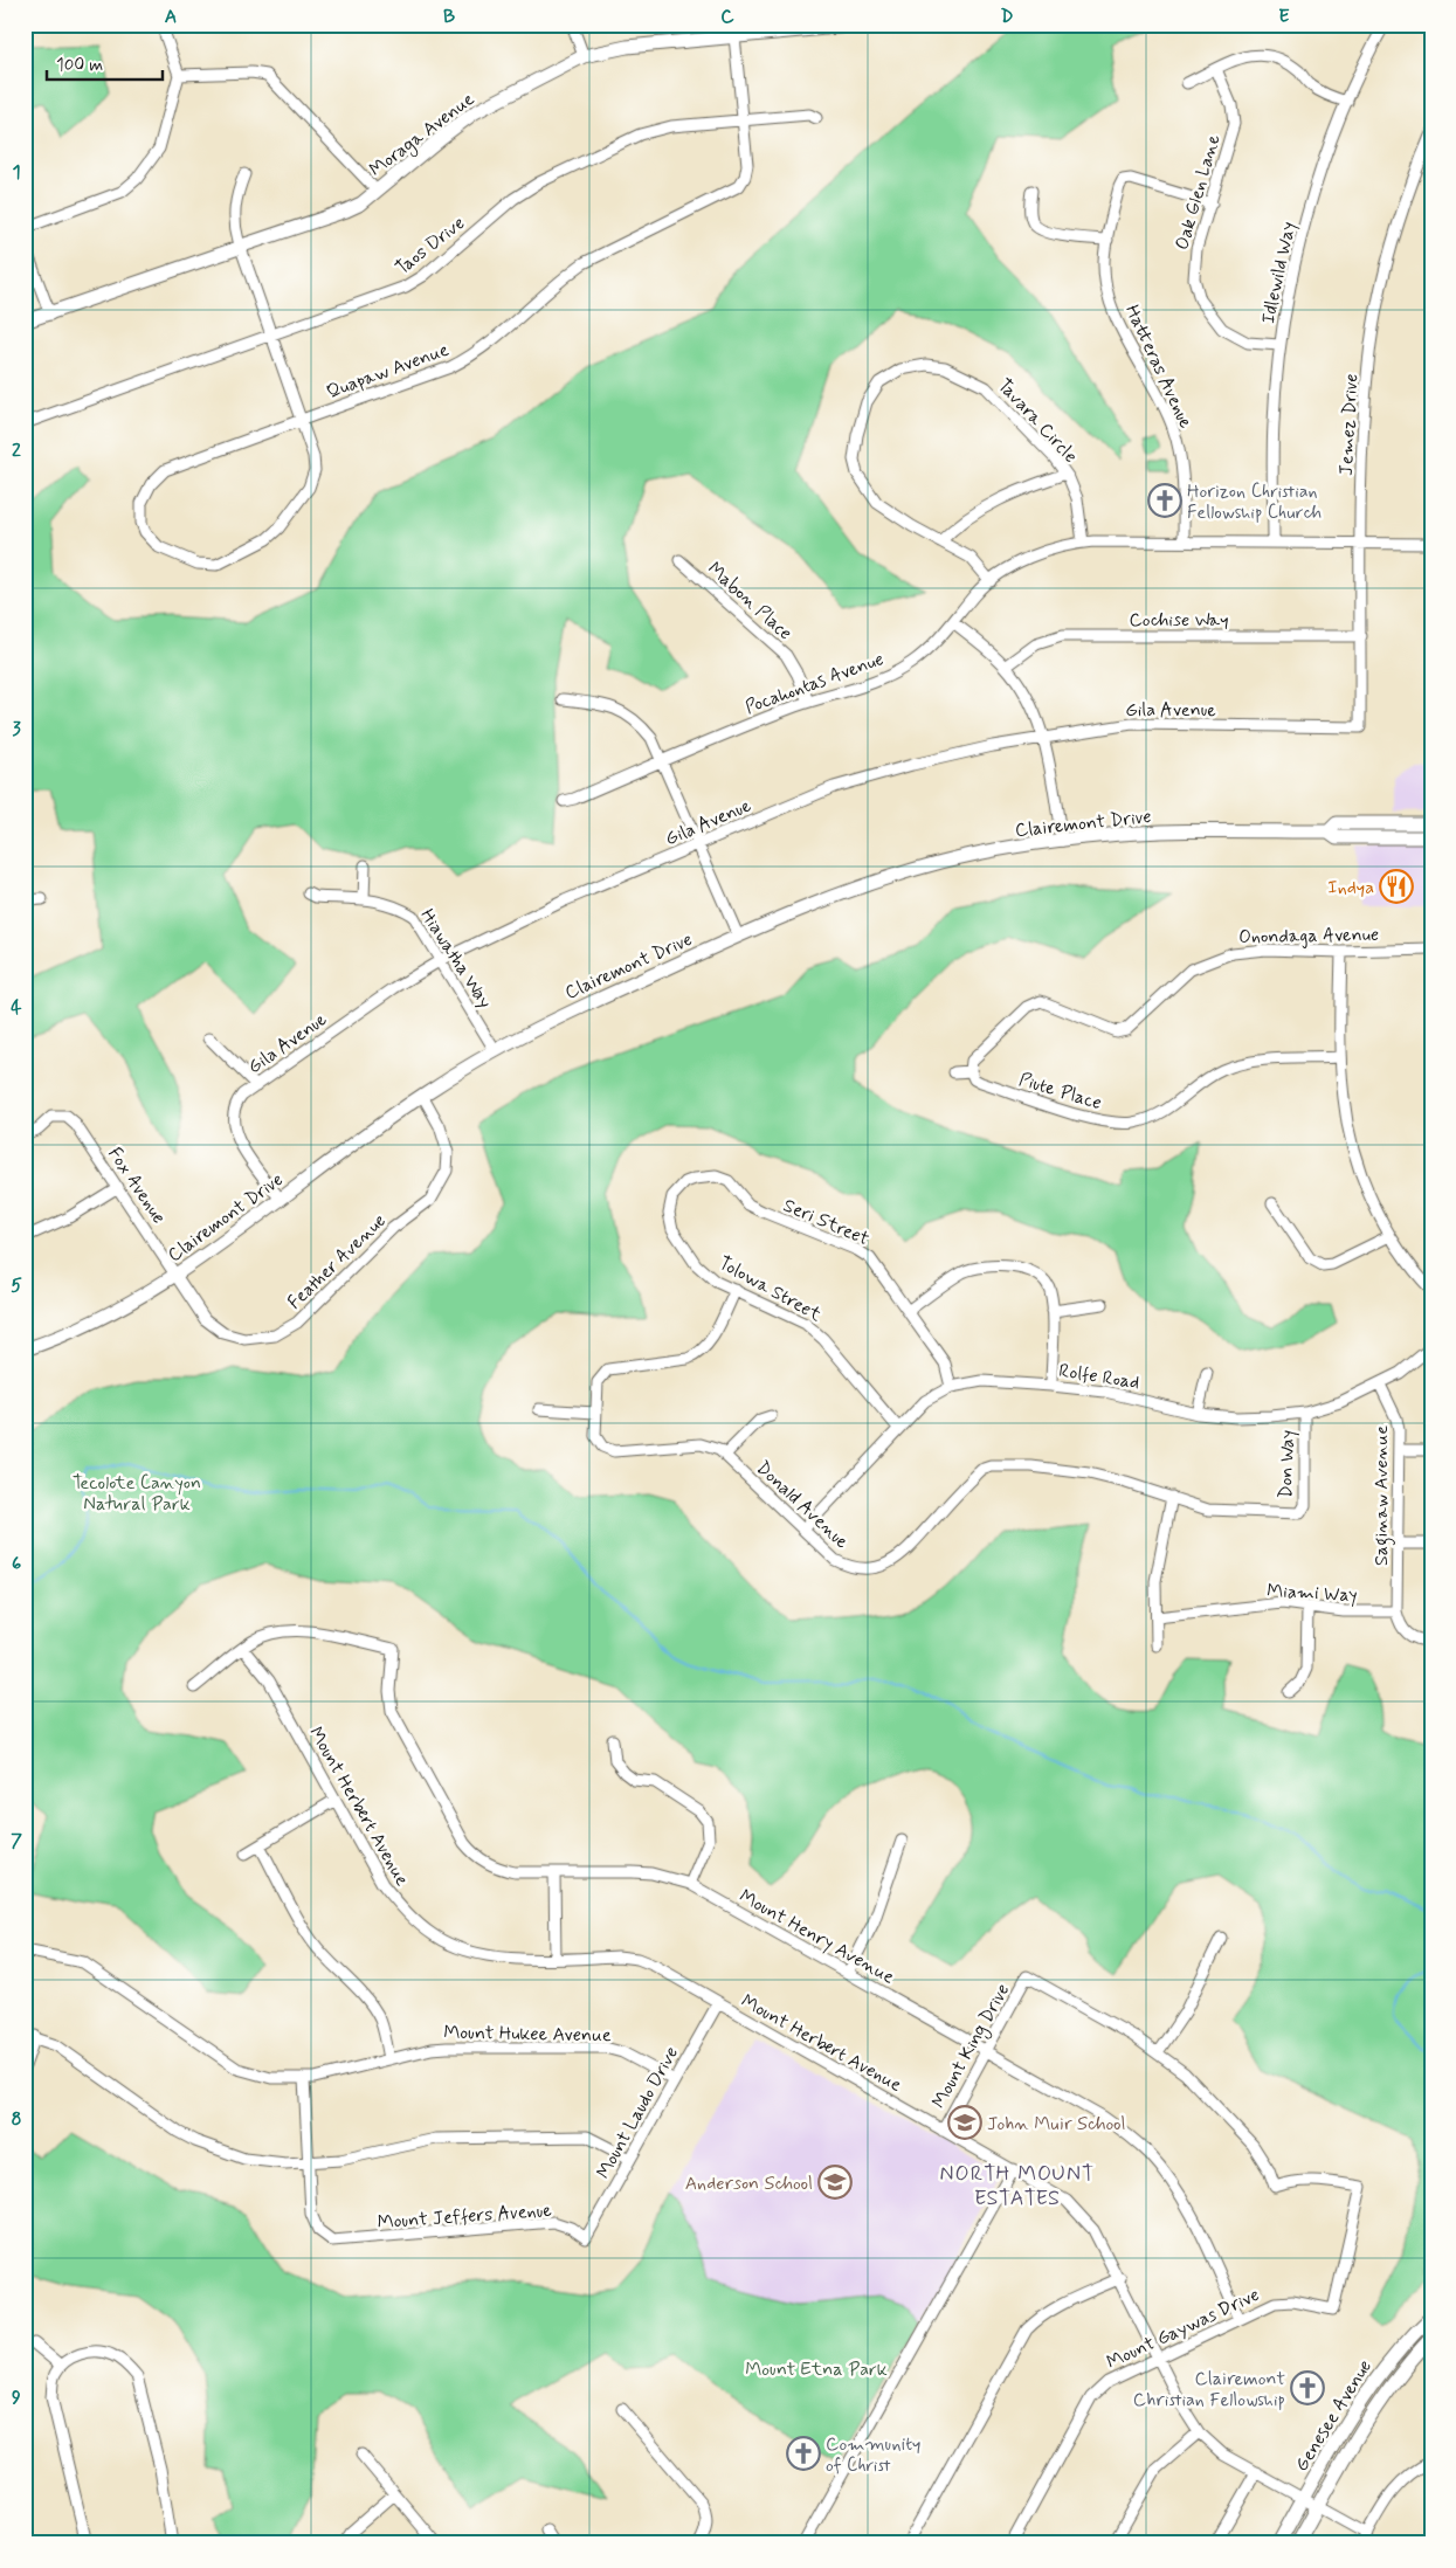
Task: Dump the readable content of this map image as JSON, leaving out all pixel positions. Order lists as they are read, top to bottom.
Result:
{
  "streets": {
    "main road": ["Moraga Avenue", "Clairemont Drive", "Genesee Avenue"],
    "street": [
      "Oak Glen Lane",
      "Taos Drive",
      "Idlewild Way",
      "Hatteras Avenue",
      "Quapaw Avenue",
      "Tavara Circle",
      "Jemez Drive",
      "Mabon Place",
      "Cochise Way",
      "Pocahontas Avenue",
      "Gila Avenue",
      "Onondaga Avenue",
      "Hiawatha Way",
      "Piute Place",
      "Fox Avenue",
      "Seri Street",
      "Feather Avenue",
      "Tolowa Street",
      "Rolfe Road",
      "Don Way",
      "Saginaw Avenue",
      "Donald Avenue",
      "Miami Way",
      "Mount Herbert Avenue",
      "Mount Henry Avenue",
      "Mount Hukee Avenue",
      "Mount King Drive",
      "Mount Laudo Drive",
      "Mount Jeffers Avenue",
      "Mount Gaywas Drive"
    ]
  },
  "crossings": [
    ["Oak Glen Lane", "Idlewild Way"],
    ["Oak Glen Lane", "Hatteras Avenue"],
    ["Taos Drive", "Quapaw Avenue"],
    ["Idlewild Way", "Pocahontas Avenue"],
    ["Hatteras Avenue", "Pocahontas Avenue"],
    ["Tavara Circle", "Pocahontas Avenue"],
    ["Jemez Drive", "Cochise Way"],
    ["Jemez Drive", "Pocahontas Avenue"],
    ["Jemez Drive", "Gila Avenue"],
    ["Mabon Place", "Pocahontas Avenue"],
    ["Gila Avenue", "Clairemont Drive"],
    ["Gila Avenue", "Hiawatha Way"],
    ["Clairemont Drive", "Hiawatha Way"],
    ["Clairemont Drive", "Fox Avenue"],
    ["Clairemont Drive", "Feather Avenue"],
    ["Onondaga Avenue", "Piute Place"],
    ["Fox Avenue", "Feather Avenue"],
    ["Seri Street", "Tolowa Street"],
    ["Seri Street", "Rolfe Road"],
    ["Tolowa Street", "Rolfe Road"],
    ["Rolfe Road", "Don Way"],
    ["Rolfe Road", "Saginaw Avenue"],
    ["Rolfe Road", "Donald Avenue"],
    ["Don Way", "Donald Avenue"],
    ["Saginaw Avenue", "Miami Way"],
    ["Mount Herbert Avenue", "Mount Henry Avenue"],
    ["Mount Herbert Avenue", "Mount King Drive"],
    ["Mount Herbert Avenue", "Mount Laudo Drive"],
    ["Mount Herbert Avenue", "Mount Gaywas Drive"],
    ["Mount Herbert Avenue", "Genesee Avenue"],
    ["Mount Henry Avenue", "Mount King Drive"],
    ["Mount Henry Avenue", "Mount Gaywas Drive"],
    ["Mount Hukee Avenue", "Mount Laudo Drive"],
    ["Mount King Drive", "Mount Gaywas Drive"],
    ["Mount Laudo Drive", "Mount Jeffers Avenue"]
  ],
  "districts": ["NORTH MOUNT ESTATES"],
  "parks": ["Tecolote Canyon Natural Park", "Mount Etna Park"],
  "places": {
    "church": ["Horizon Christian Fellowship Church", "Clairemont Christian Fellowship", "Community of Christ"],
    "restaurant": ["Indya"],
    "school or university": ["John Muir School", "Anderson School"]
  },
  "scale_bar": "100 m",
  "grid": {
    "columns": [
      "A",
      "B",
      "C",
      "D",
      "E"
    ],
    "rows": [
      "1",
      "2",
      "3",
      "4",
      "5",
      "6",
      "7",
      "8",
      "9"
    ]
  }
}
